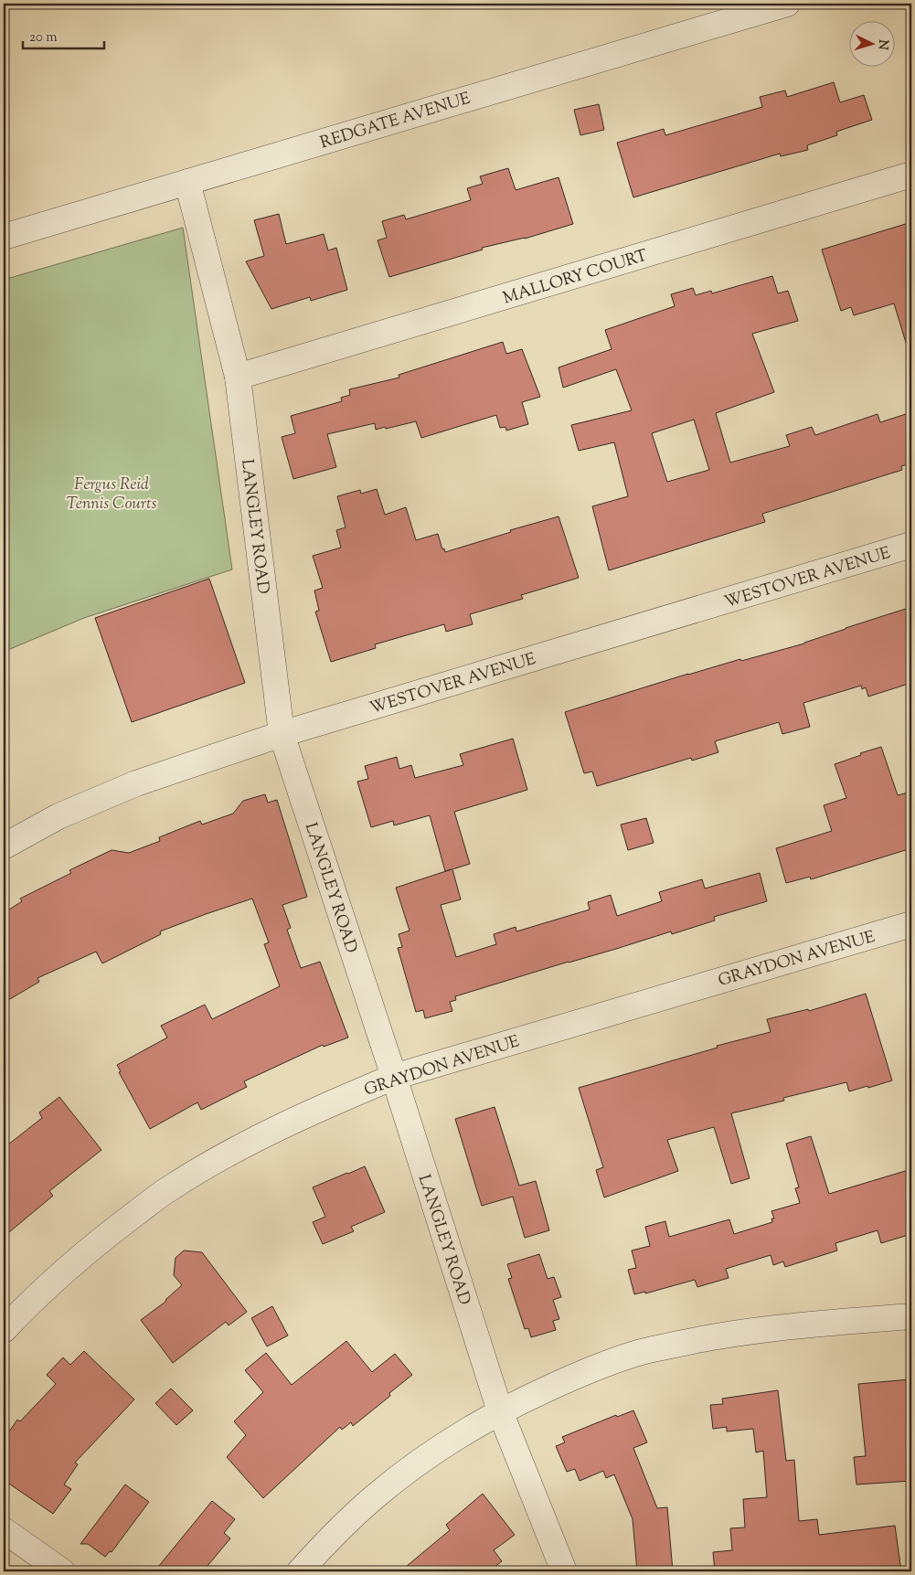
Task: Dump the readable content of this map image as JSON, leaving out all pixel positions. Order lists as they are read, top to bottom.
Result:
{
  "streets": {
    "street": [
      "REDGATE AVENUE",
      "MALLORY COURT",
      "LANGLEY ROAD",
      "WESTOVER AVENUE",
      "GRAYDON AVENUE"
    ]
  },
  "crossings": [
    ["REDGATE AVENUE", "LANGLEY ROAD"],
    ["MALLORY COURT", "LANGLEY ROAD"],
    ["LANGLEY ROAD", "WESTOVER AVENUE"],
    ["LANGLEY ROAD", "GRAYDON AVENUE"]
  ],
  "parks": ["Fergus Reid Tennis Courts"],
  "scale_bar": "20 m",
  "north": "right"
}
